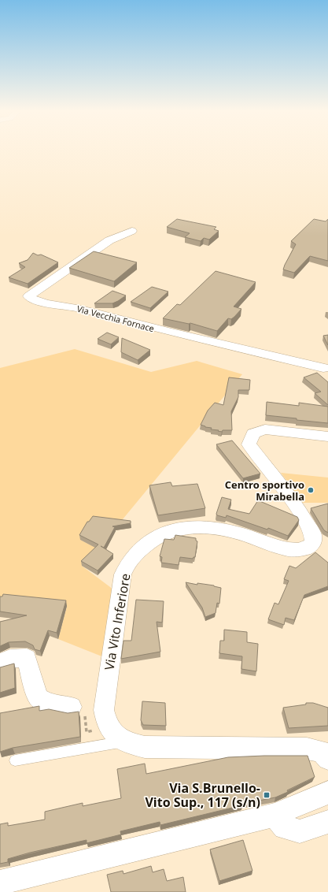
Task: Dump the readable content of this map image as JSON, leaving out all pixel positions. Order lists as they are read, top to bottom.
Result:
{
  "streets": {
    "street": ["Via Vecchia Fornace", "Via Vito Inferiore"]
  },
  "places": {
    "other": ["Centro sportivo Mirabella"],
    "transit": ["Via S.Brunello- Vito Sup., 117 (s/n)"]
  }
}
